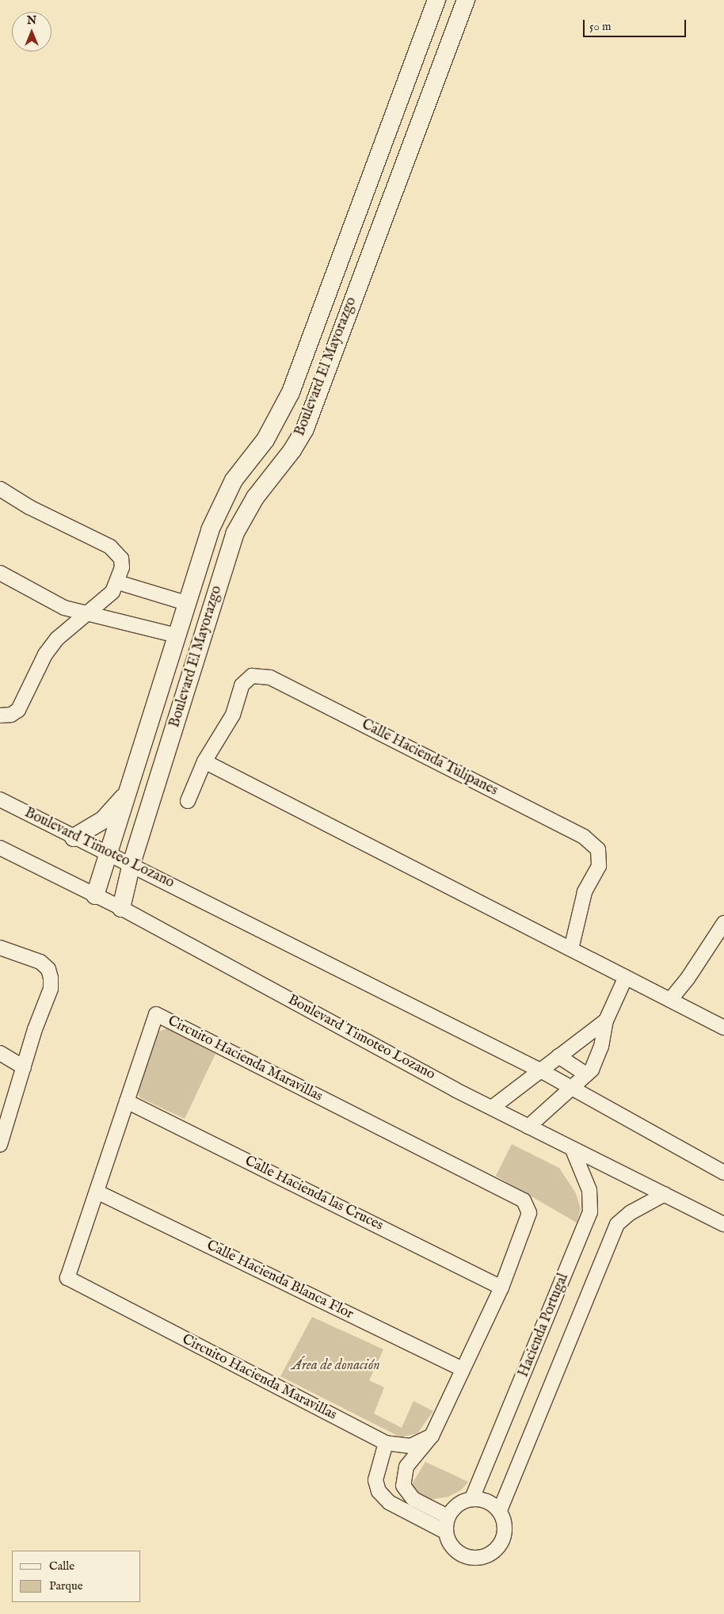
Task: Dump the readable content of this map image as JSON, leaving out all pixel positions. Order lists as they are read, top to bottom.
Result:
{
  "streets": {
    "street": [
      "Boulevard El Mayorazgo",
      "Calle Hacienda Tulipanes",
      "Boulevard Timoteo Lozano",
      "Circuito Hacienda Maravillas",
      "Calle Hacienda las Cruces",
      "Calle Hacienda Blanca Flor",
      "Hacienda Portugal"
    ]
  },
  "crossings": [
    ["Boulevard El Mayorazgo", "Boulevard Timoteo Lozano"],
    ["Boulevard Timoteo Lozano", "Hacienda Portugal"],
    ["Circuito Hacienda Maravillas", "Calle Hacienda las Cruces"],
    ["Circuito Hacienda Maravillas", "Calle Hacienda Blanca Flor"],
    ["Circuito Hacienda Maravillas", "Hacienda Portugal"]
  ],
  "parks": ["Área de donación"],
  "legend": ["Calle", "Parque"],
  "scale_bar": "50 m",
  "north": "top"
}
